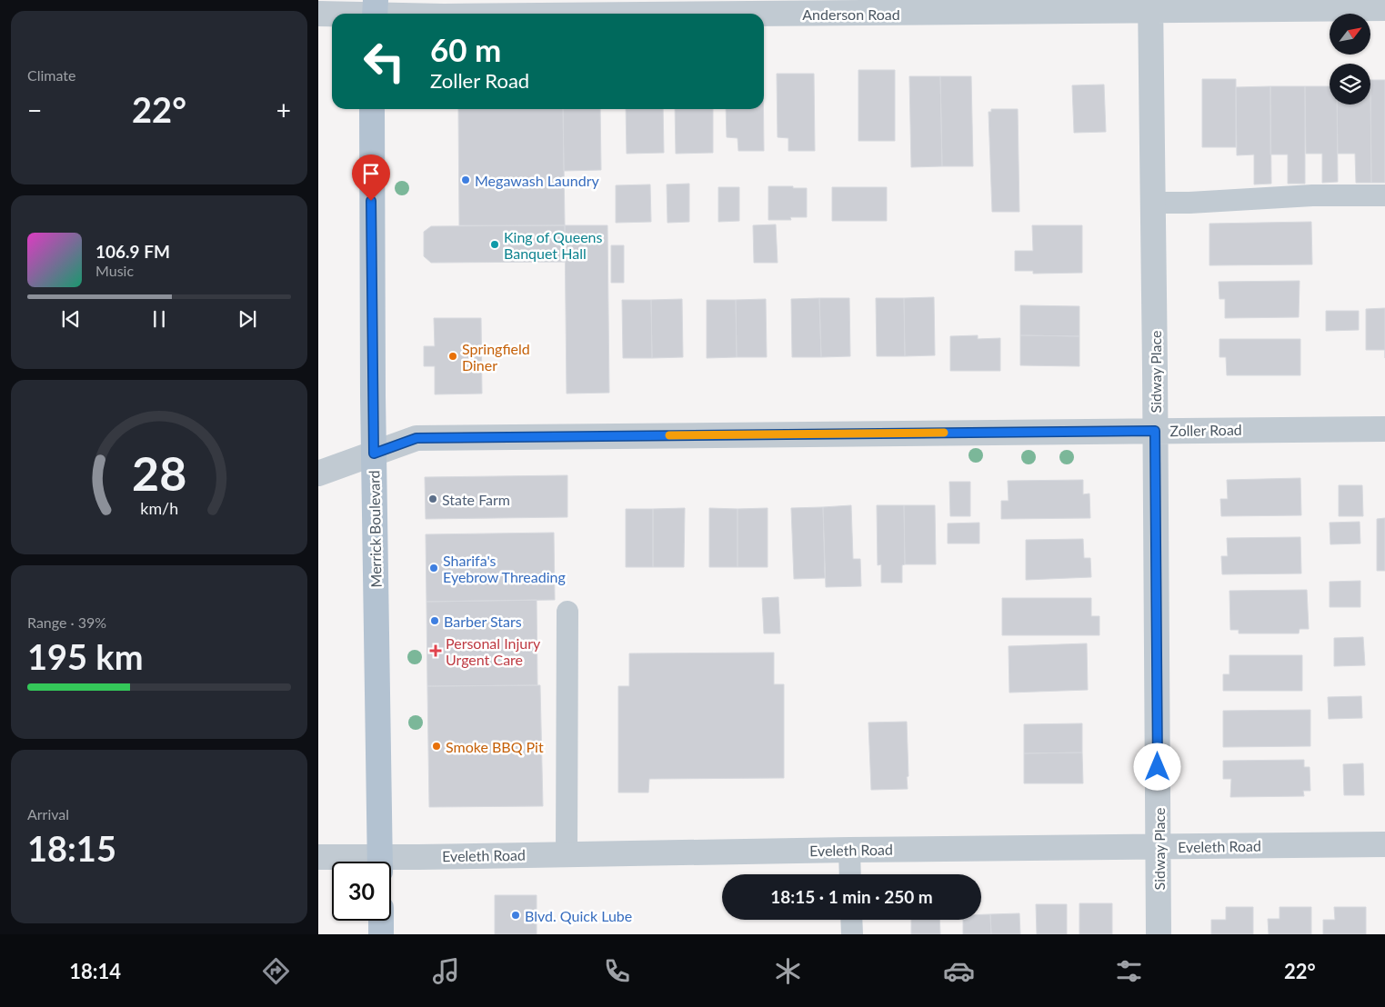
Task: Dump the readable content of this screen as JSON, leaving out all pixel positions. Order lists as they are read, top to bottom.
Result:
{
  "streets": {
    "main road": ["Merrick Boulevard"],
    "street": [
      "Anderson Road",
      "Sidway Place",
      "Zoller Road",
      "Eveleth Road"
    ]
  },
  "crossings": [
    ["Anderson Road", "Sidway Place"],
    ["Sidway Place", "Zoller Road"],
    ["Sidway Place", "Eveleth Road"],
    ["Zoller Road", "Merrick Boulevard"]
  ],
  "places": {
    "other": [
      "Megawash Laundry",
      "King of Queens Banquet Hall",
      "Springfield Diner",
      "State Farm",
      "Sharifa's Eyebrow Threading",
      "Barber Stars",
      "Smoke BBQ Pit",
      "Blvd. Quick Lube"
    ],
    "health": ["Personal Injury Urgent Care"]
  },
  "north": "top right",
  "page": {
    "tile": [
      "Climate",
      ["Range · 39%", "195 km"],
      ["Arrival", "18:15"]
    ],
    "turn": ["60 m", "Zoller Road"],
    "heat": ["−", "22°", "+"],
    "song": ["106.9 FM", "Music"],
    "limit": "30",
    "trip": "18:15 · 1 min · 250 m",
    "tabs": ["18:14", "22°"],
    "gauge": ["28", "km/h"]
  }
}
